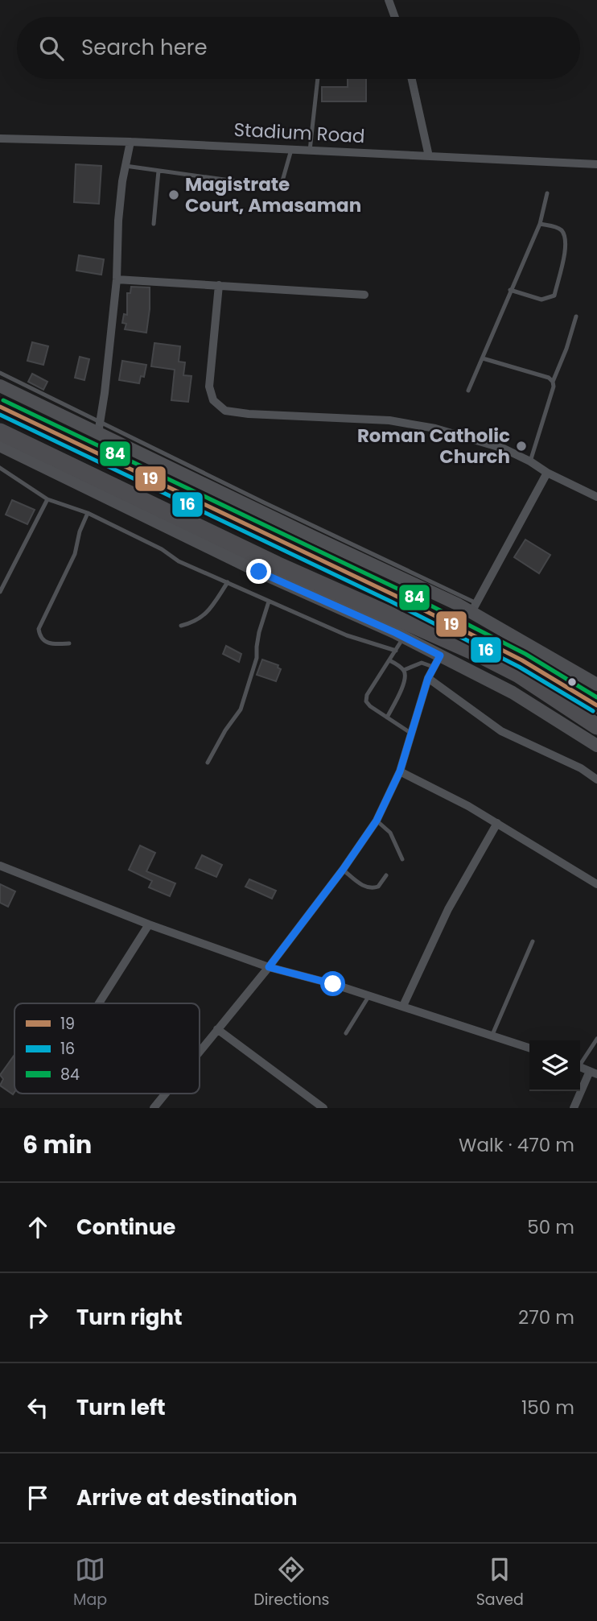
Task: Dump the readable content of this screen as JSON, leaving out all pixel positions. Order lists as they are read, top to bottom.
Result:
{
  "streets": {
    "street": ["Stadium Road"]
  },
  "places": ["Magistrate Court, Amasaman", "Roman Catholic Church"],
  "lines": ["transit line 84", "transit line 19", "transit line 16"],
  "legend": ["19", "16", "84"],
  "page": {
    "search": "Search here",
    "heading": ["6 min", "Walk · 470 m"],
    "list": [
      ["Continue", "50 m"],
      ["Turn right", "270 m"],
      ["Turn left", "150 m"],
      "Arrive at destination"
    ],
    "nav": ["Map", "Directions", "Saved"]
  }
}
